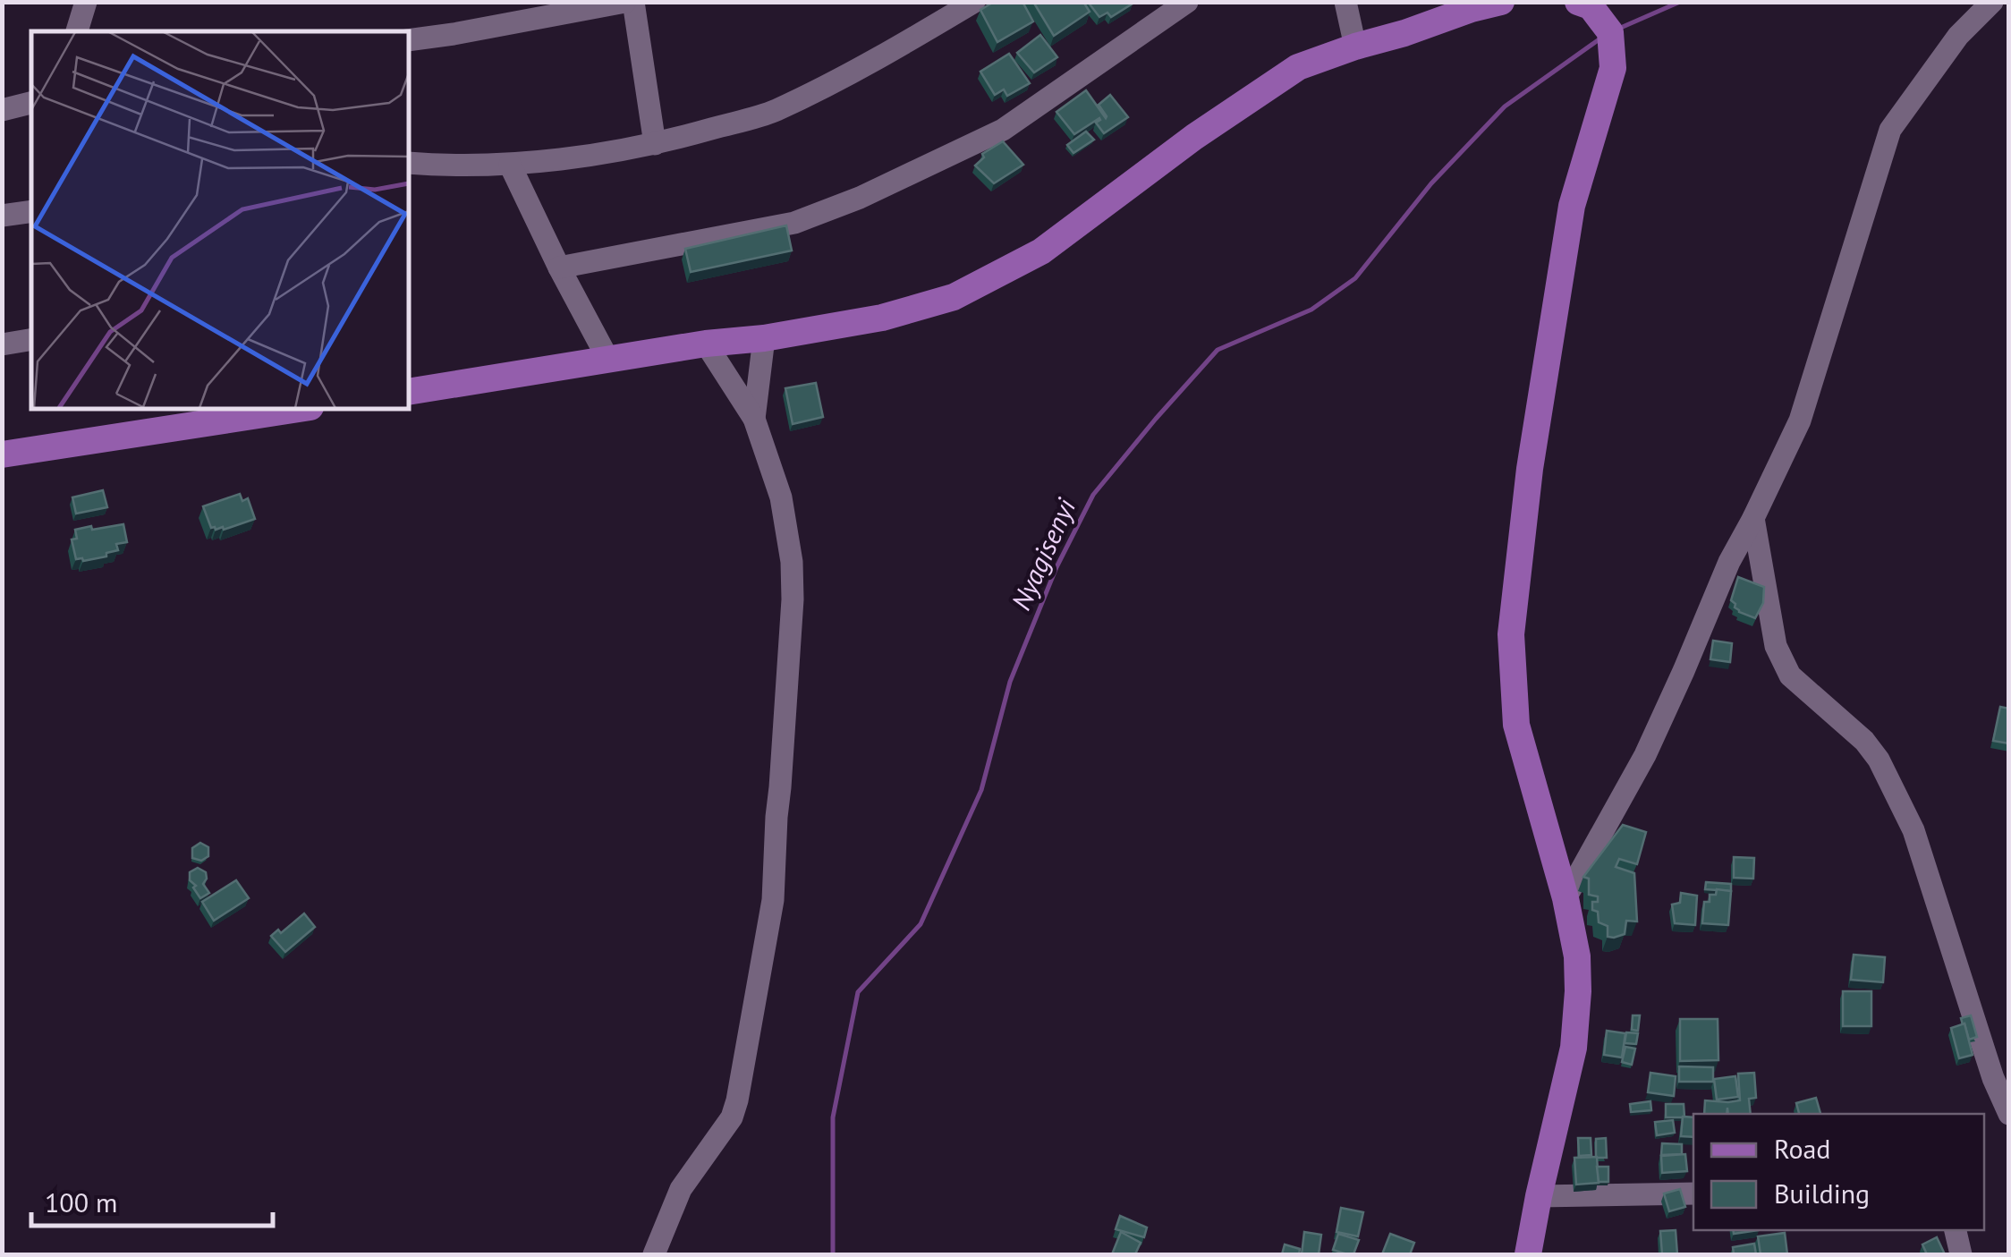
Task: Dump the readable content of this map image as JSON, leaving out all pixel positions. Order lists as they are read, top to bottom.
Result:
{
  "water": ["Nyagisenyi"],
  "legend": ["Road", "Building"],
  "scale_bar": "100 m"
}
